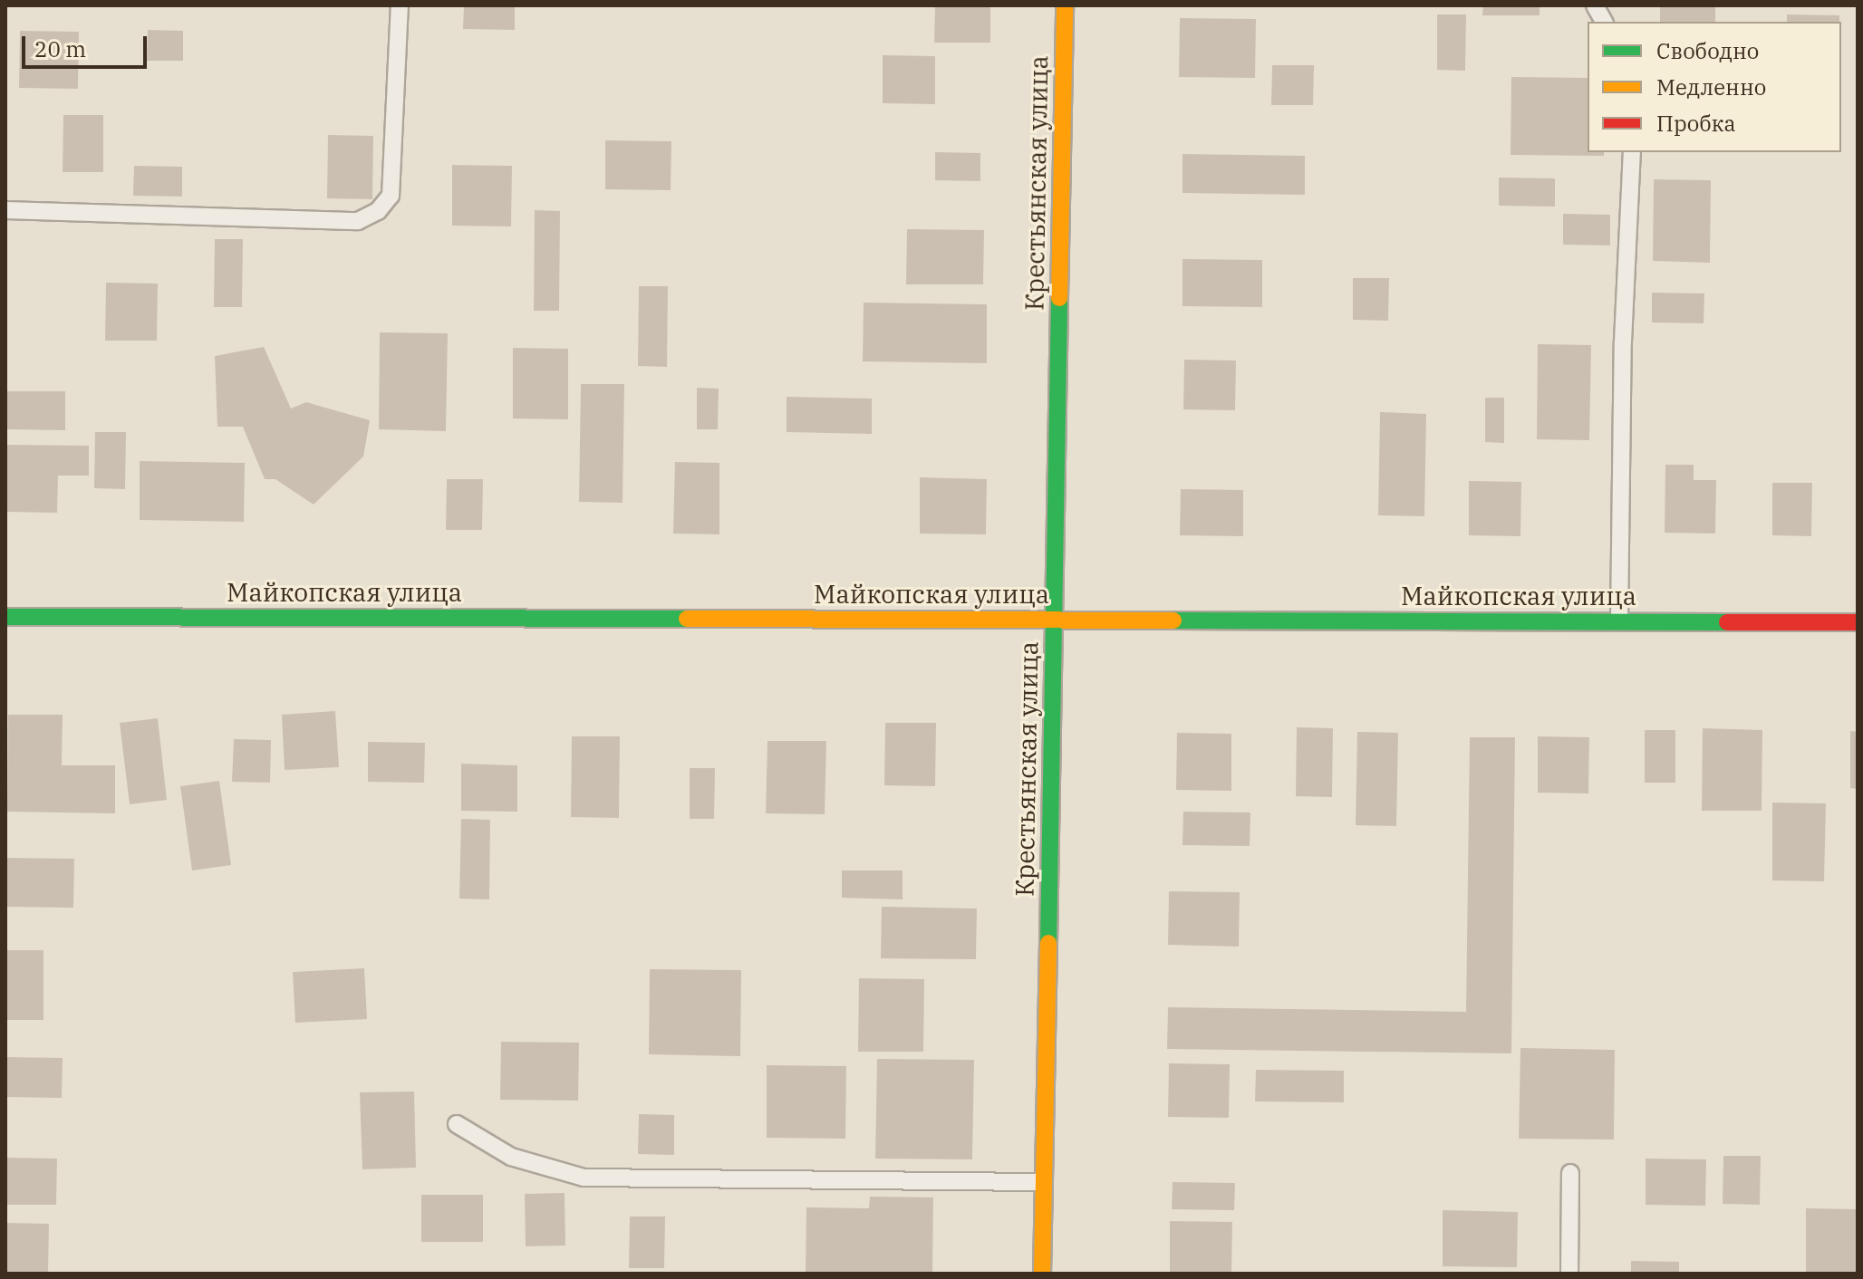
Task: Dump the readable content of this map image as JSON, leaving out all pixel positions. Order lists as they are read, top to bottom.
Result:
{
  "streets": {
    "street": ["Крестьянская улица", "Майкопская улица"]
  },
  "crossings": [
    ["Крестьянская улица", "Майкопская улица"]
  ],
  "legend": ["Свободно", "Медленно", "Пробка"],
  "scale_bar": "20 m"
}
